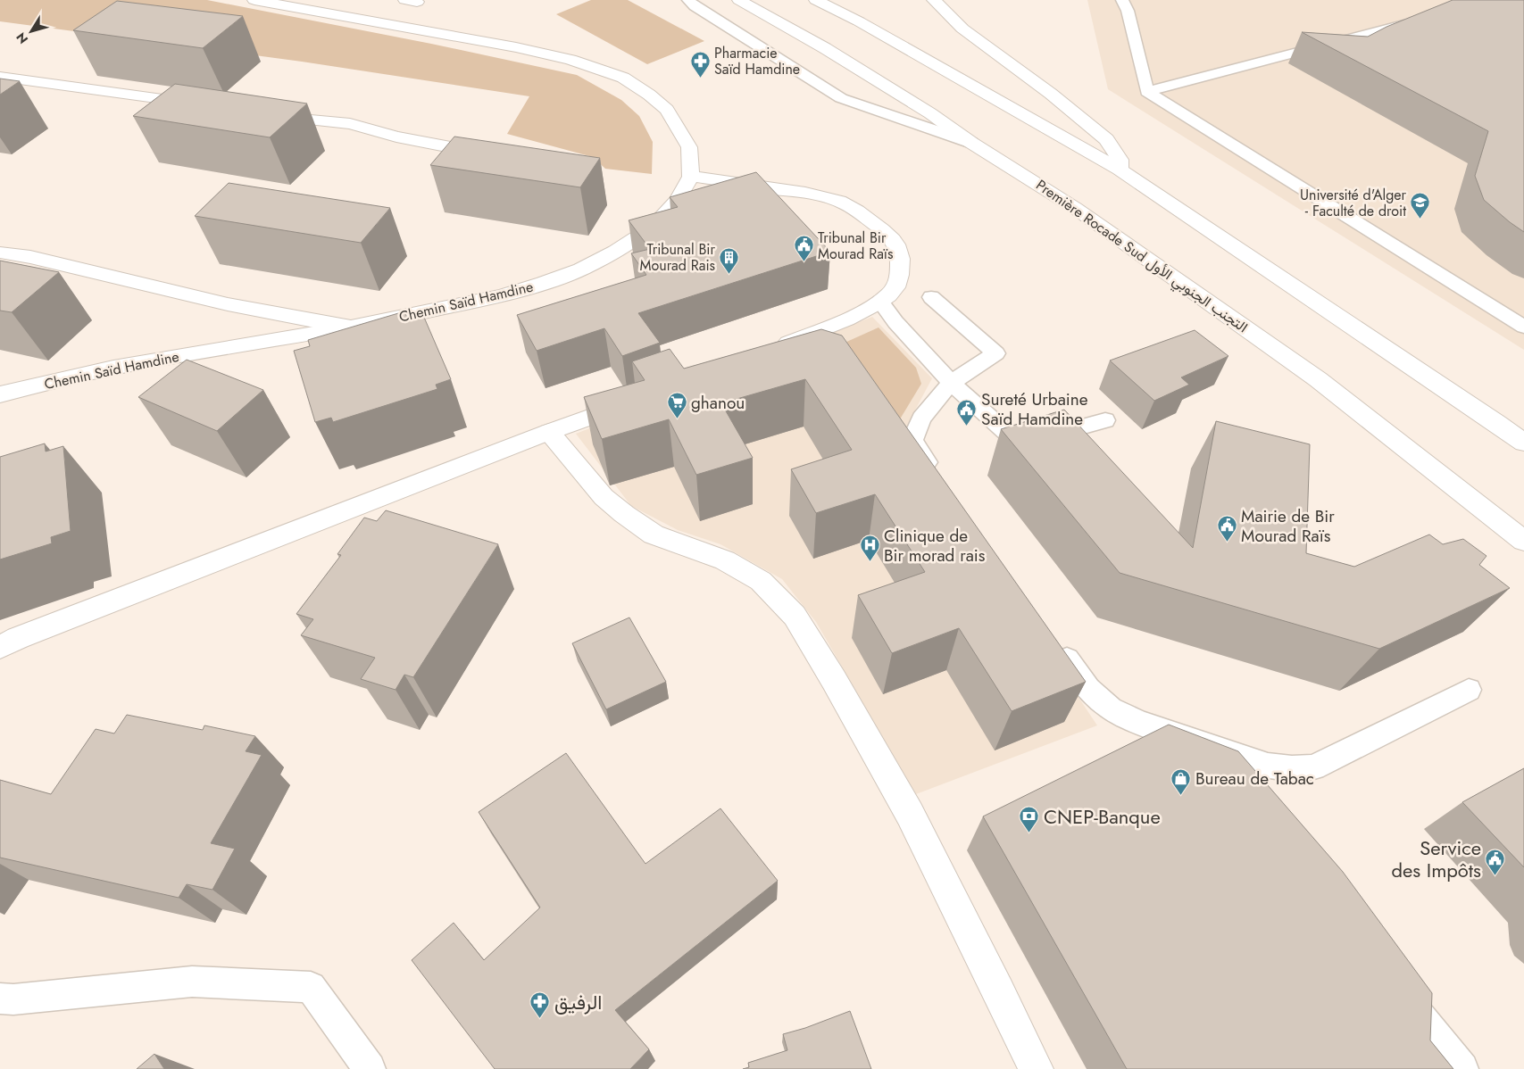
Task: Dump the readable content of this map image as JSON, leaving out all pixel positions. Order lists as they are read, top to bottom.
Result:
{
  "streets": {
    "main road": ["Première Rocade Sud التجنب الجنوبي الأول", "Chemin Saïd Hamdine"]
  },
  "places": {
    "pharmacy": ["Pharmacie Saïd Hamdine", "الرفيق"],
    "school or university": ["Université d'Alger - Faculté de droit"],
    "public building": [
      "Tribunal Bir Mourad Raïs",
      "Sureté Urbaine Saïd Hamdine",
      "Mairie de Bir Mourad Raïs",
      "Service des Impôts"
    ],
    "building": ["Tribunal Bir Mourad Rais"],
    "supermarket": ["ghanou"],
    "hospital": ["Clinique de Bir morad rais"],
    "shop": ["Bureau de Tabac"],
    "bank": ["CNEP-Banque"]
  },
  "north": "bottom left"
}
